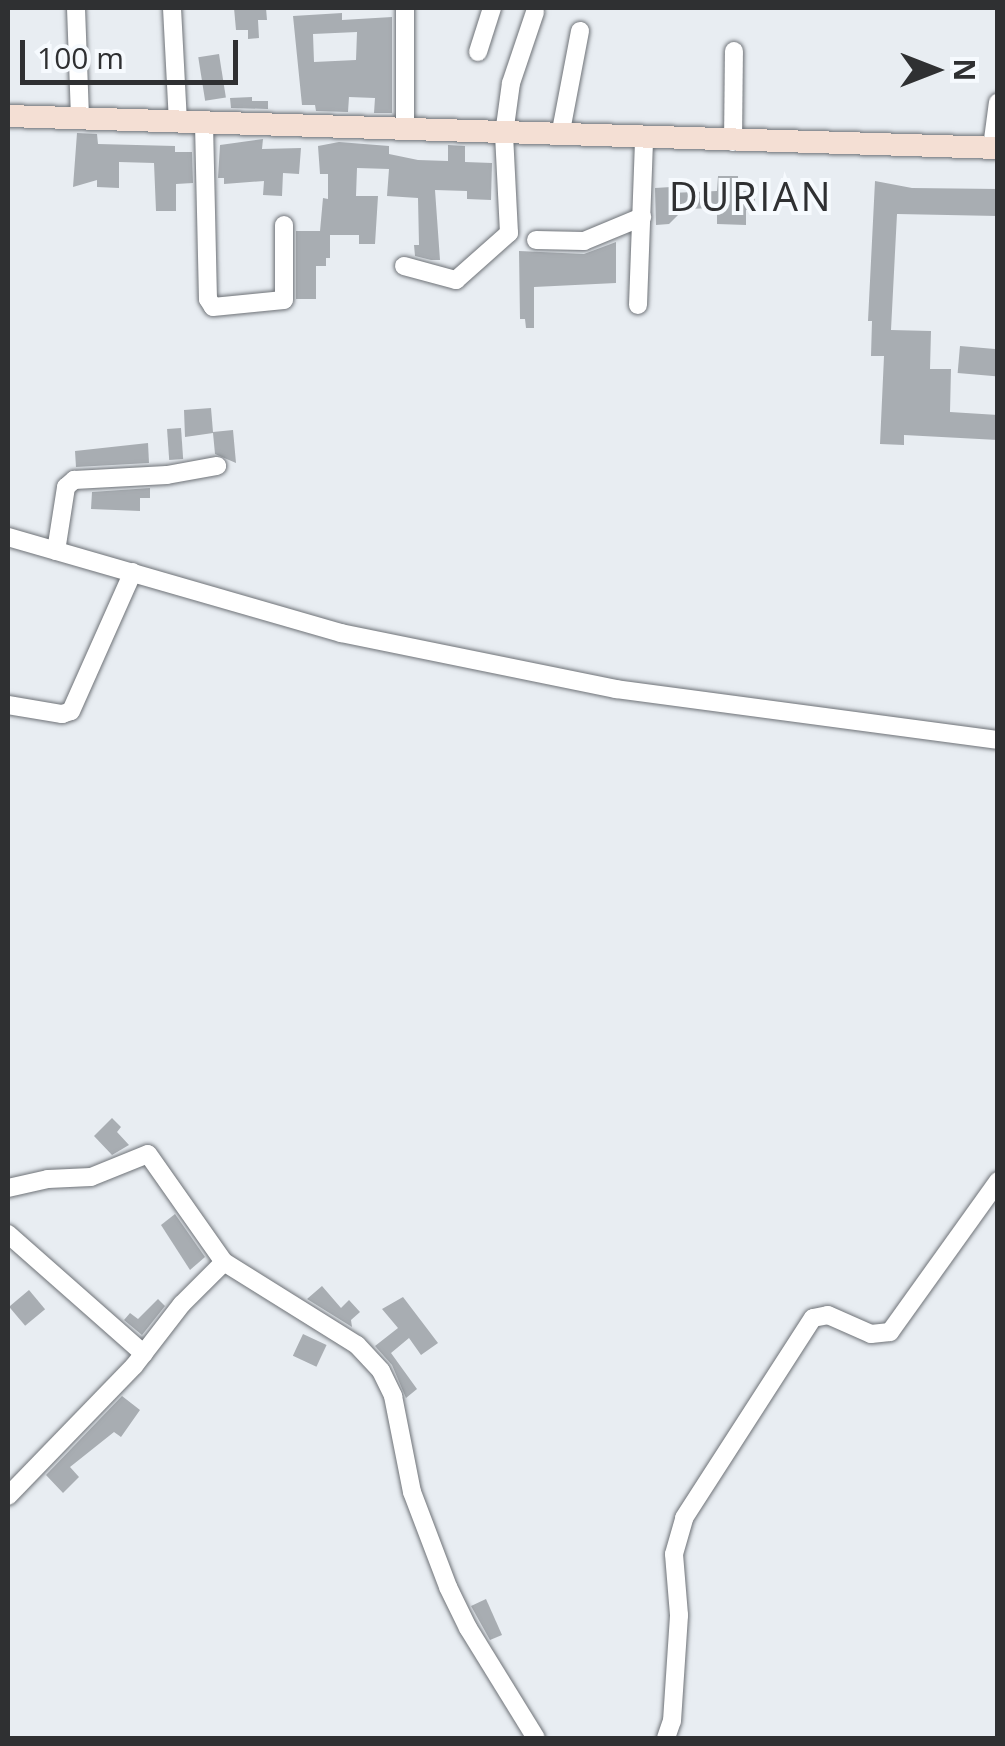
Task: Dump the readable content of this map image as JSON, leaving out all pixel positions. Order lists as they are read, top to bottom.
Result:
{
  "districts": ["DURIAN"],
  "scale_bar": "100 m",
  "north": "right"
}
